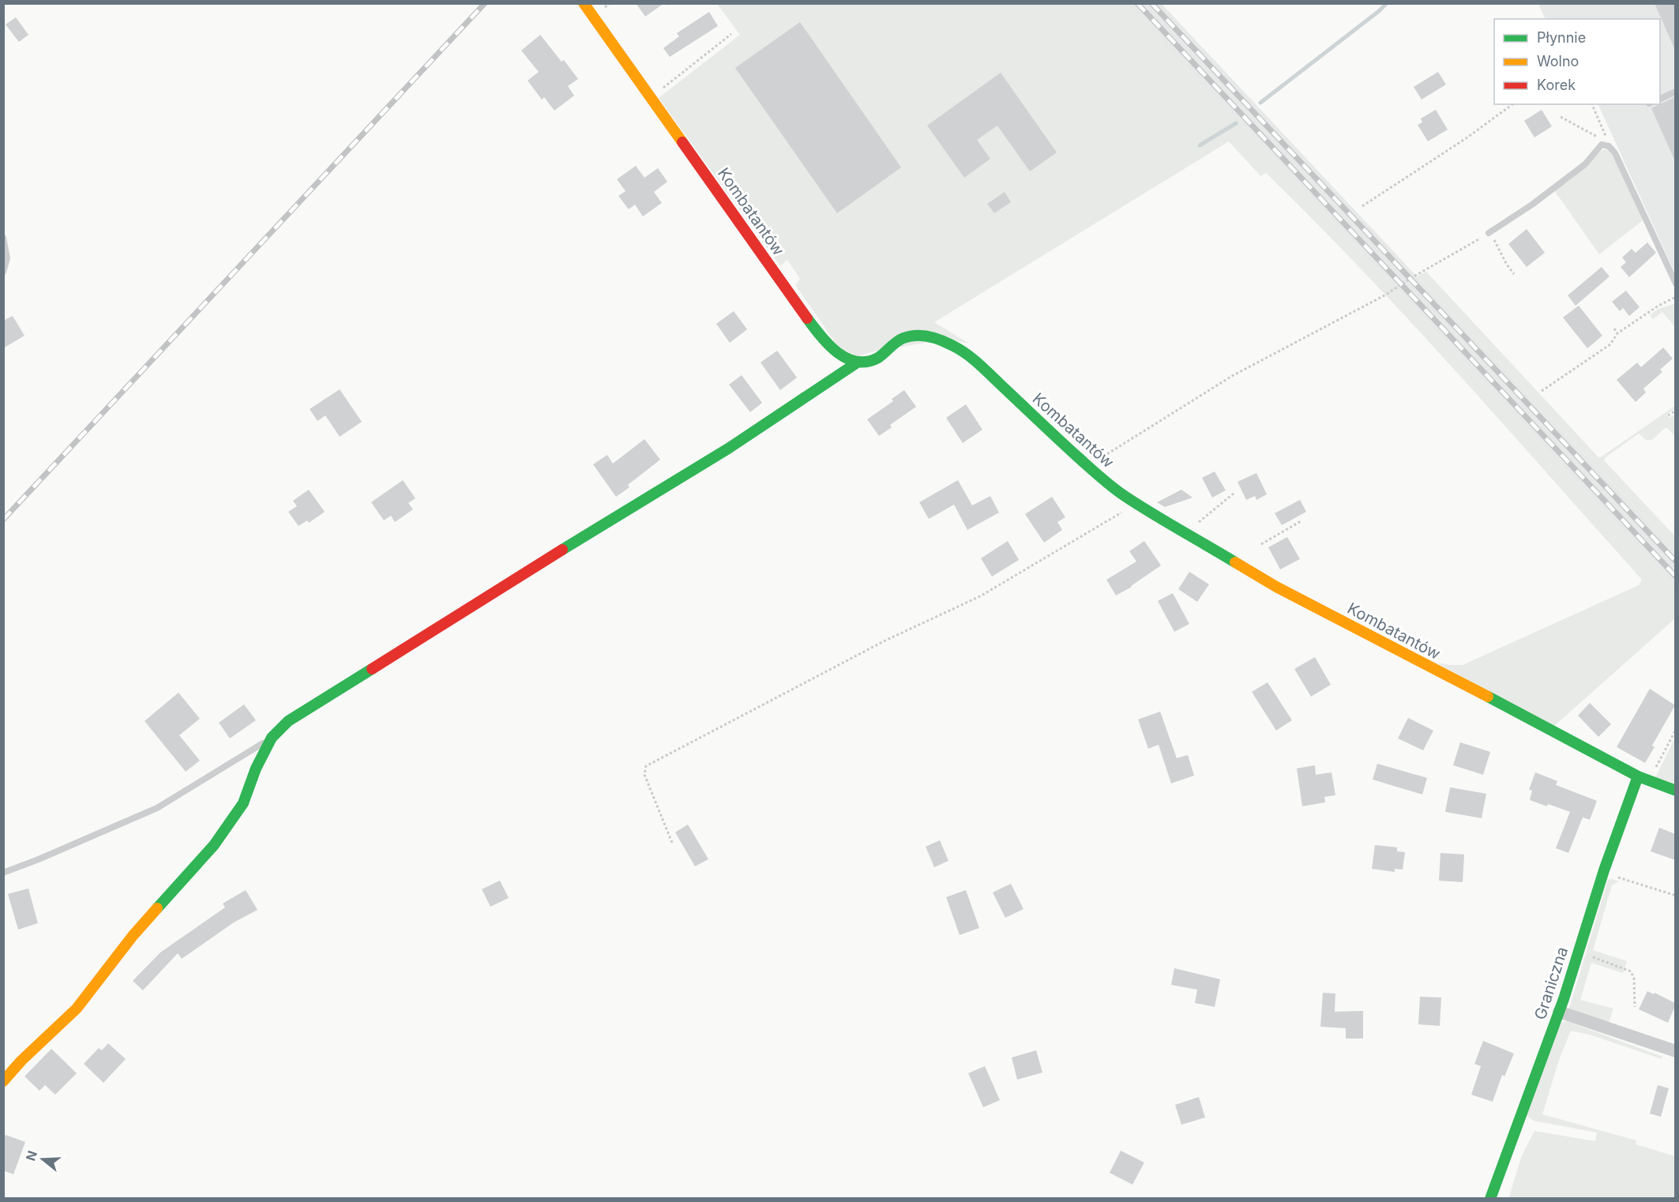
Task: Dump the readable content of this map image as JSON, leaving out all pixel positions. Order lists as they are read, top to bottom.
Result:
{
  "streets": {
    "street": ["Kombatantów", "Graniczna"]
  },
  "crossings": [
    ["Kombatantów", "Graniczna"]
  ],
  "legend": ["Płynnie", "Wolno", "Korek"],
  "north": "left"
}
